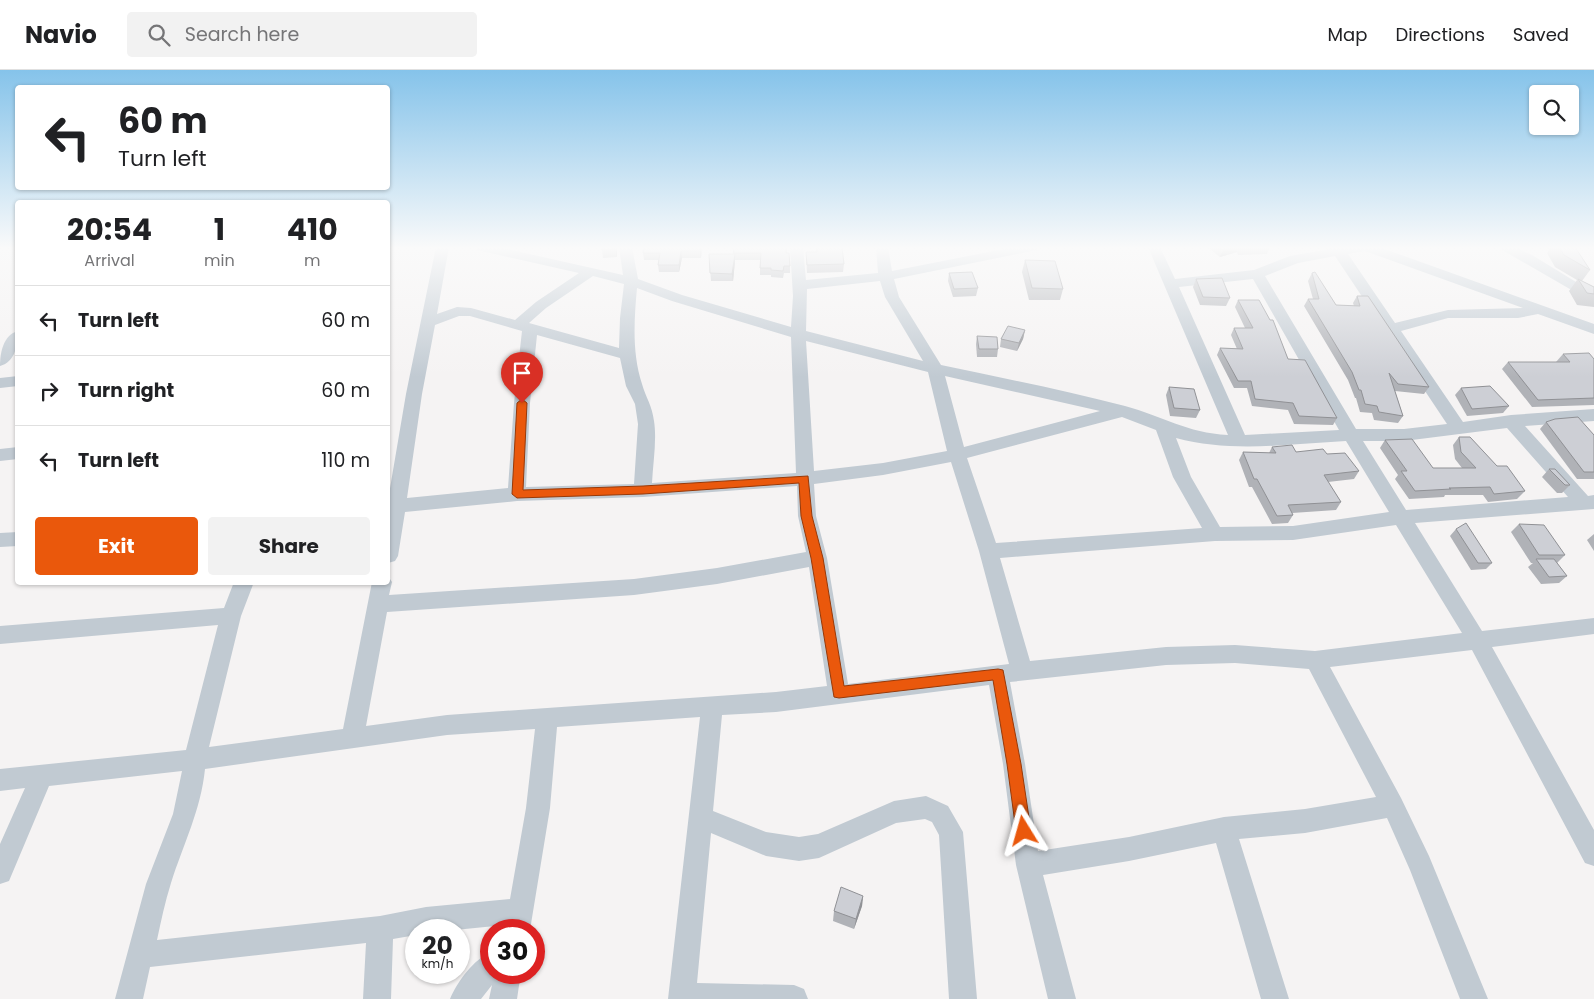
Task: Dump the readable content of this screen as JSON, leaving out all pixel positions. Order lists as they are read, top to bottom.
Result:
{
  "page": {
    "header": "Navio",
    "search": "Search here",
    "nav": ["Map", "Directions", "Saved"],
    "turn": ["60 m", "Turn left"],
    "eta": [
      "20:54",
      "Arrival",
      "1",
      "min",
      "410",
      "m"
    ],
    "list": [
      {
        "name": "Turn left",
        "value": "60 m"
      },
      {
        "name": "Turn right",
        "value": "60 m"
      },
      {
        "name": "Turn left",
        "value": "110 m"
      }
    ],
    "buttons": ["Exit", "Share"],
    "speed": "20 km/h",
    "limit": "30"
  }
}
